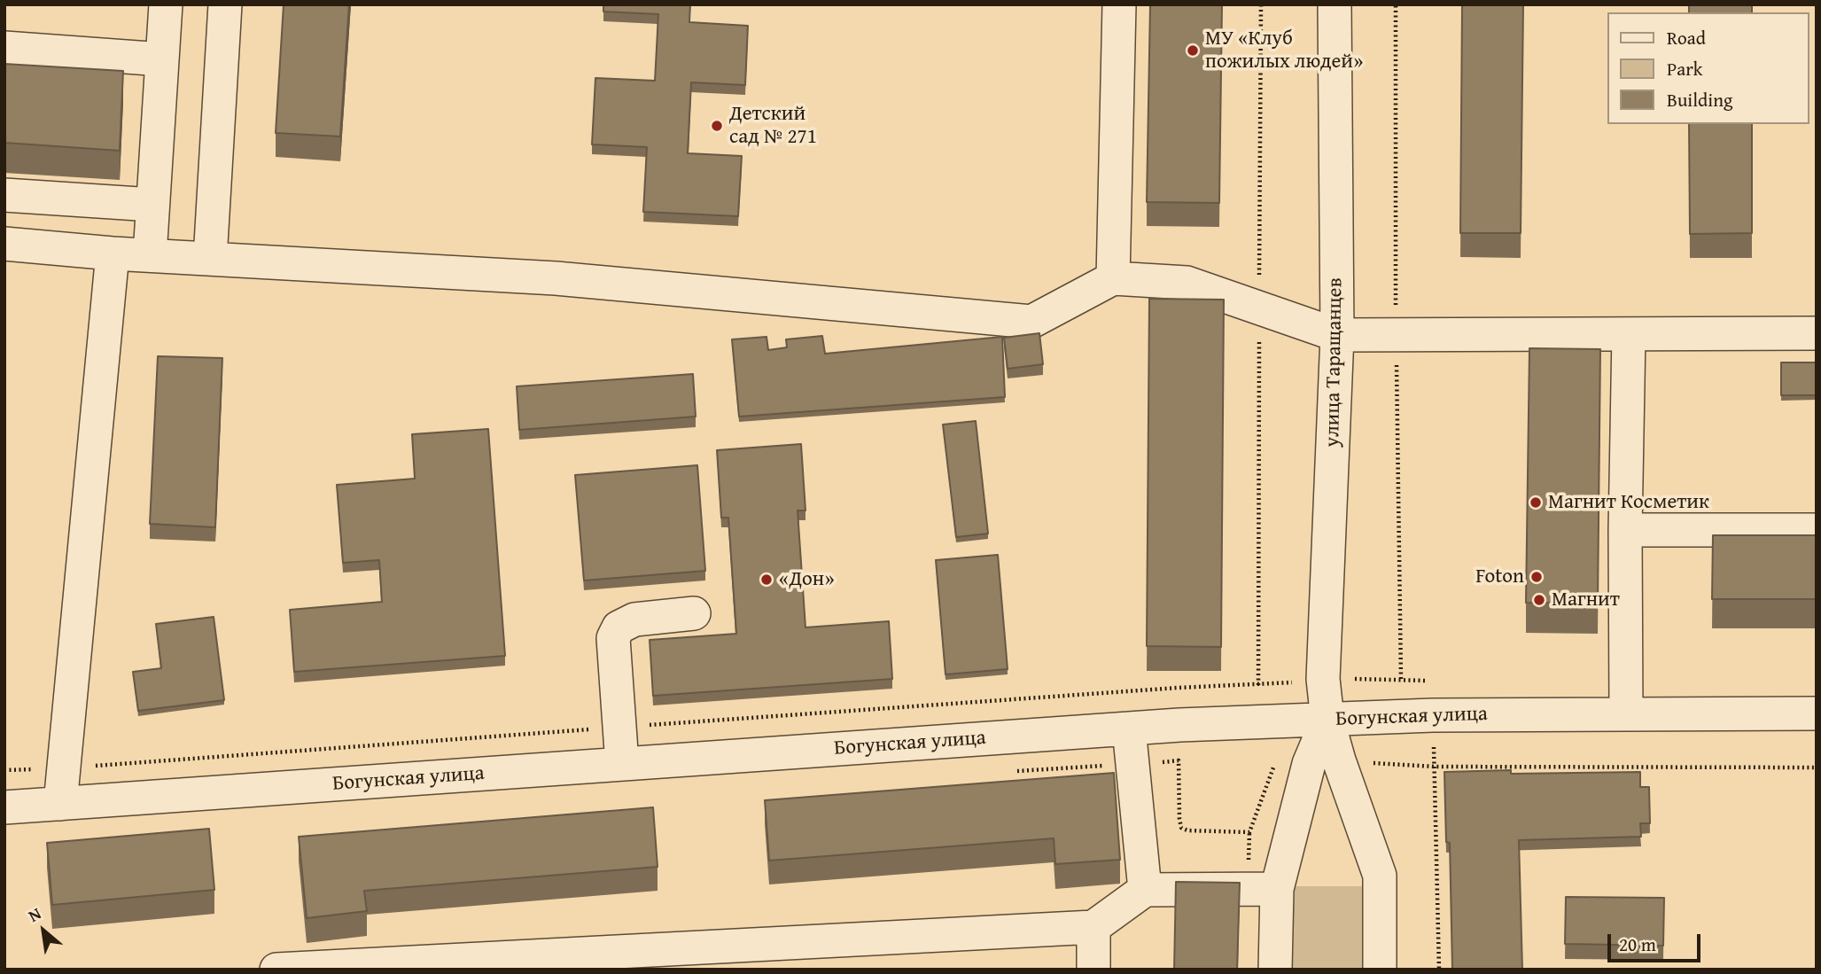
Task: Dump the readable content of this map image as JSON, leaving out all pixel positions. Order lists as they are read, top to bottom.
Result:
{
  "streets": {
    "street": ["улица Таращанцев", "Богунская улица"]
  },
  "crossings": [
    ["улица Таращанцев", "Богунская улица"]
  ],
  "places": [
    "МУ «Клуб пожилых людей»",
    "Детский сад № 271",
    "Магнит Косметик",
    "Foton",
    "«Дон»",
    "Магнит"
  ],
  "legend": ["Road", "Park", "Building"],
  "scale_bar": "20 m",
  "north": "top left"
}
